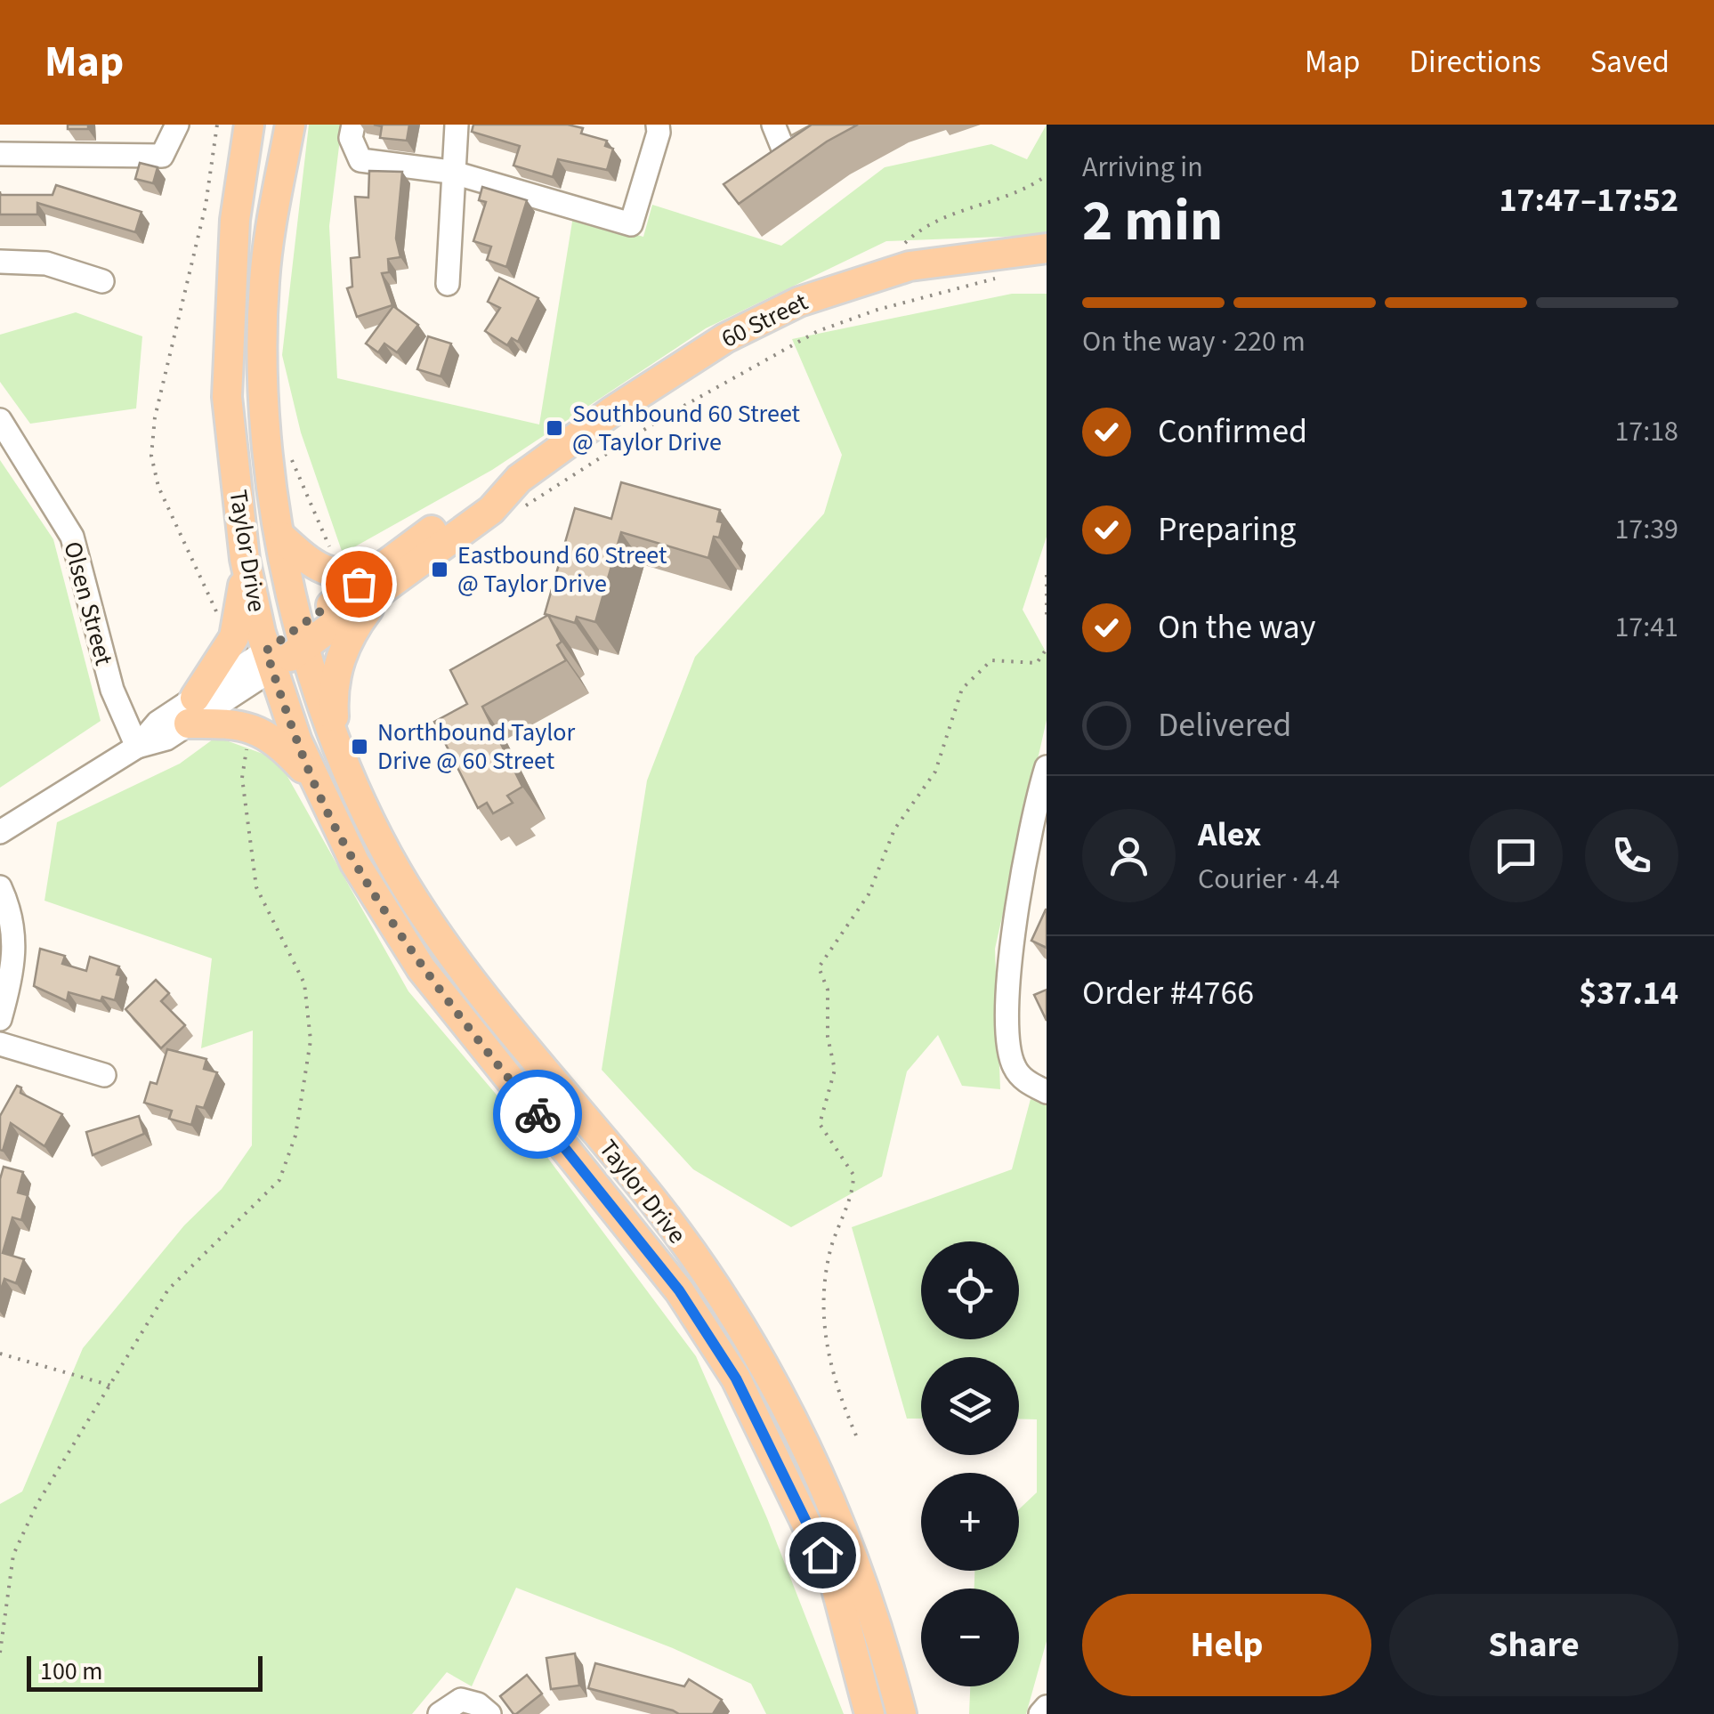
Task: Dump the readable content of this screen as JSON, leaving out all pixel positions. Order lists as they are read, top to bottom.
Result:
{
  "streets": {
    "main road": ["60 Street", "Taylor Drive"],
    "street": ["Olsen Street"]
  },
  "crossings": [
    ["60 Street", "Taylor Drive"]
  ],
  "places": {
    "transit": ["Southbound 60 Street @ Taylor Drive", "Eastbound 60 Street @ Taylor Drive", "Northbound Taylor Drive @ 60 Street"]
  },
  "scale_bar": "100 m",
  "page": {
    "header": "Map",
    "nav": ["Map", "Directions", "Saved"],
    "heading": ["2 min", "Arriving in", "17:47–17:52"],
    "panel": [
      "Alex",
      "Courier · 4.4",
      "Order #4766",
      "$37.14"
    ],
    "bar": "On the way · 220 m",
    "list": [
      ["Confirmed", "17:18"],
      ["Preparing", "17:39"],
      ["On the way", "17:41"],
      "Delivered"
    ],
    "map_buttons": ["+", "−"],
    "buttons": ["Help", "Share"],
    "scale": "100 m"
  }
}
